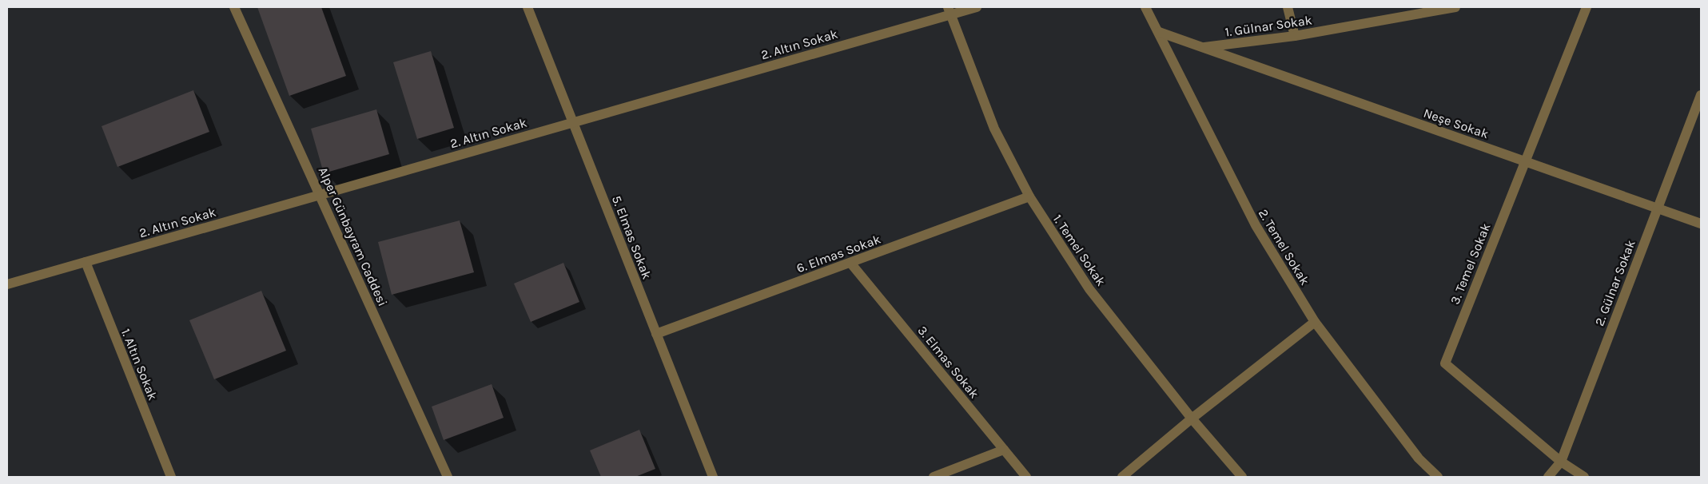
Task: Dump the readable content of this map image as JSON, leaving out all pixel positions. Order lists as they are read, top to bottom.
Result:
{
  "streets": {
    "street": [
      "1. Gülnar Sokak",
      "2. Altın Sokak",
      "Neşe Sokak",
      "Alper Günbayram Caddesi",
      "5. Elmas Sokak",
      "2. Temel Sokak",
      "1. Temel Sokak",
      "6. Elmas Sokak",
      "3. Temel Sokak",
      "2. Gülnar Sokak",
      "3. Elmas Sokak",
      "1. Altın Sokak"
    ]
  },
  "crossings": [
    ["1. Gülnar Sokak", "Neşe Sokak"],
    ["2. Altın Sokak", "Alper Günbayram Caddesi"],
    ["2. Altın Sokak", "5. Elmas Sokak"],
    ["2. Altın Sokak", "1. Temel Sokak"],
    ["2. Altın Sokak", "1. Altın Sokak"],
    ["Neşe Sokak", "2. Temel Sokak"],
    ["Neşe Sokak", "3. Temel Sokak"],
    ["Neşe Sokak", "2. Gülnar Sokak"],
    ["5. Elmas Sokak", "6. Elmas Sokak"],
    ["1. Temel Sokak", "6. Elmas Sokak"],
    ["6. Elmas Sokak", "3. Elmas Sokak"],
    ["3. Temel Sokak", "2. Gülnar Sokak"]
  ]
}
